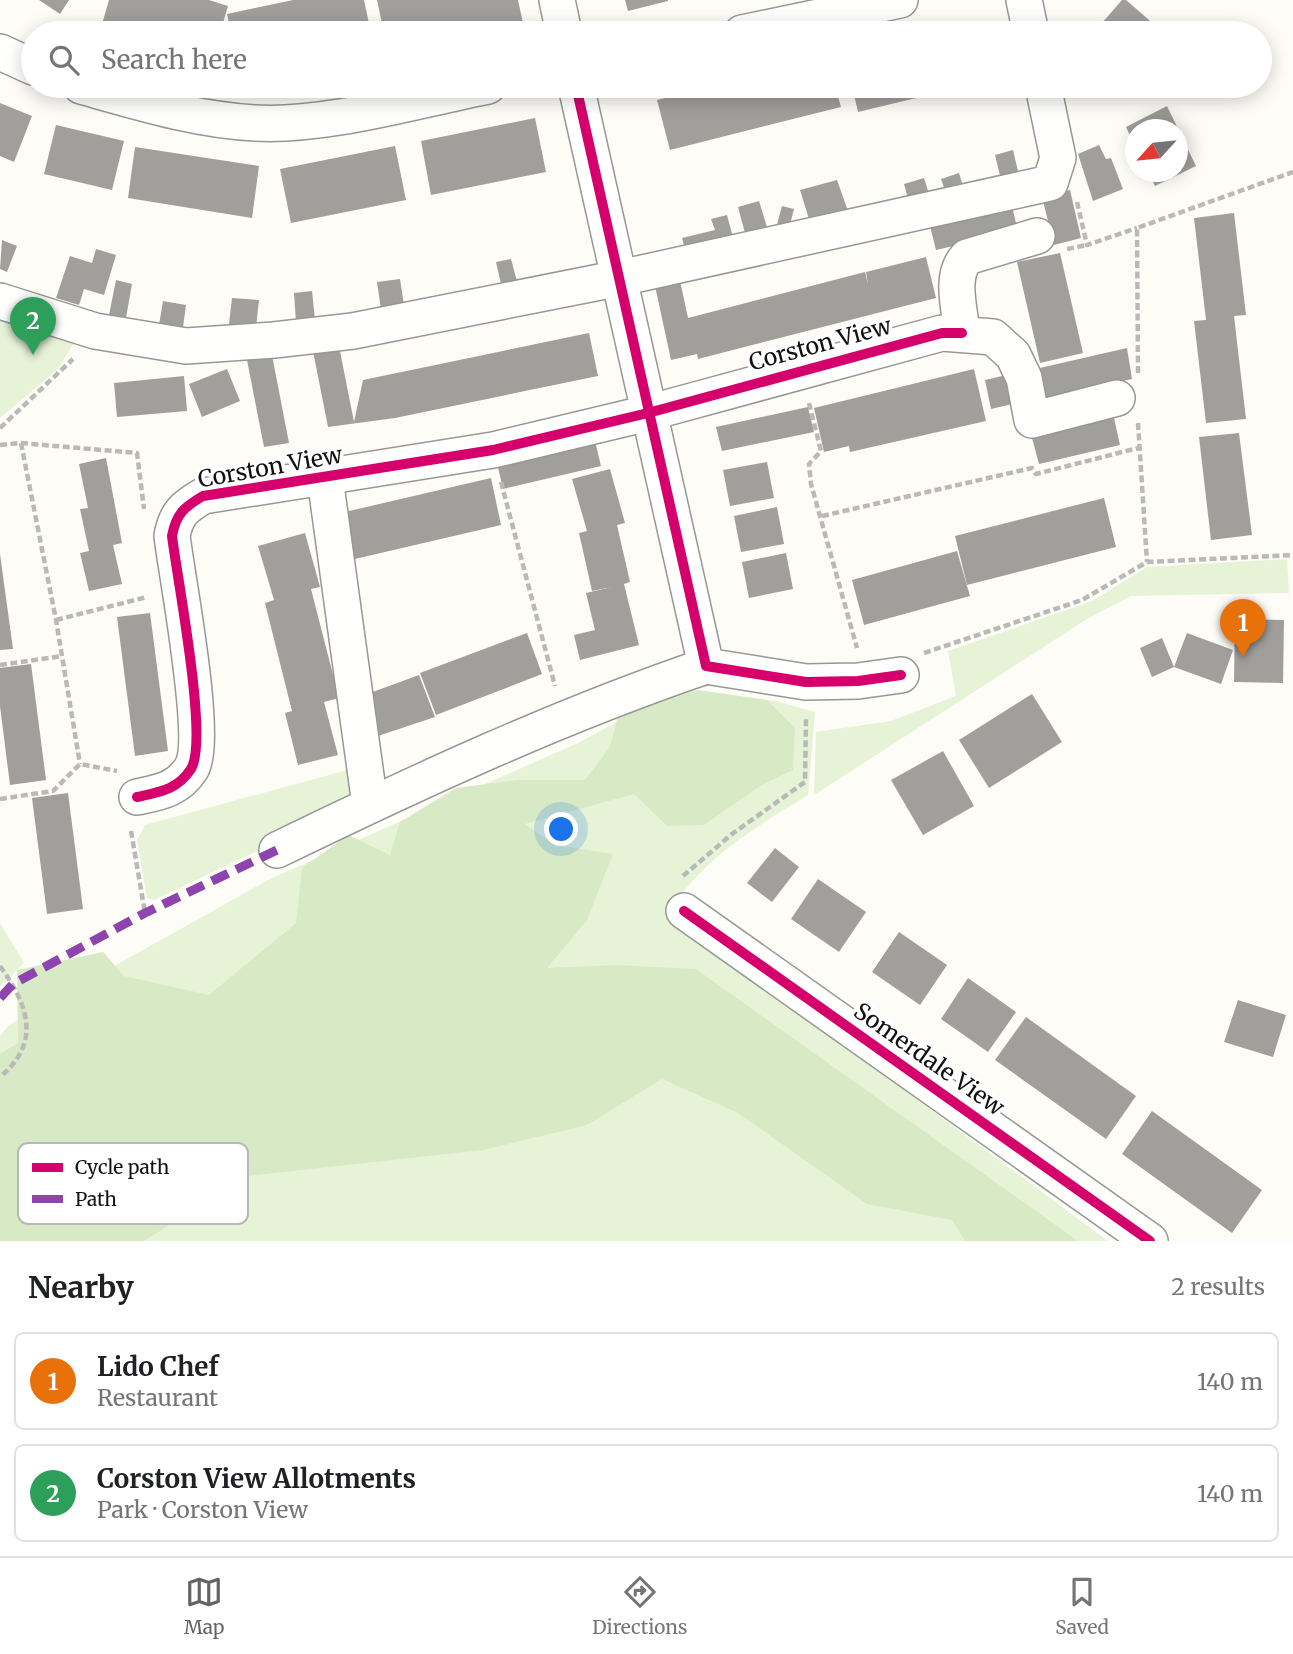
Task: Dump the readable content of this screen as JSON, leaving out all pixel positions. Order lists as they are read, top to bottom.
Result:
{
  "streets": {
    "street": ["Corston View", "Somerdale View"]
  },
  "legend": ["Cycle path", "Path"],
  "north": "bottom left",
  "page": {
    "search": "Search here",
    "pins": ["2", "1"],
    "heading": ["Nearby", "2 results"],
    "list": [
      {
        "mark": "1",
        "name": "Lido Chef",
        "note": "Restaurant",
        "value": "140 m"
      },
      {
        "mark": "2",
        "name": "Corston View Allotments",
        "note": "Park · Corston View",
        "value": "140 m"
      }
    ],
    "nav": ["Map", "Directions", "Saved"]
  }
}
